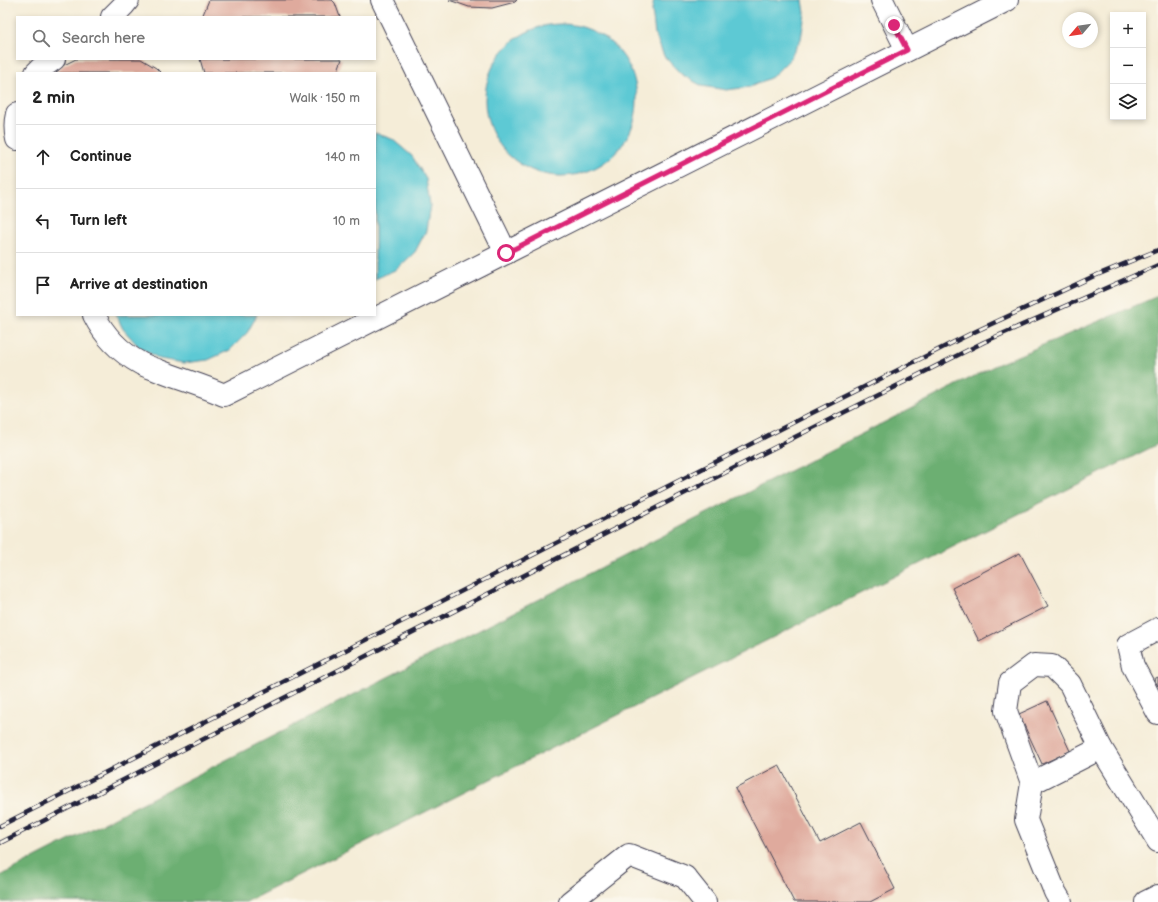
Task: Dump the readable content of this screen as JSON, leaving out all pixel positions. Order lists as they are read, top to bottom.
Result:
{
  "north": "bottom left",
  "page": {
    "map_buttons": ["+", "−"],
    "search": "Search here",
    "heading": ["2 min", "Walk · 150 m"],
    "list": [
      ["Continue", "140 m"],
      ["Turn left", "10 m"],
      "Arrive at destination"
    ]
  }
}
